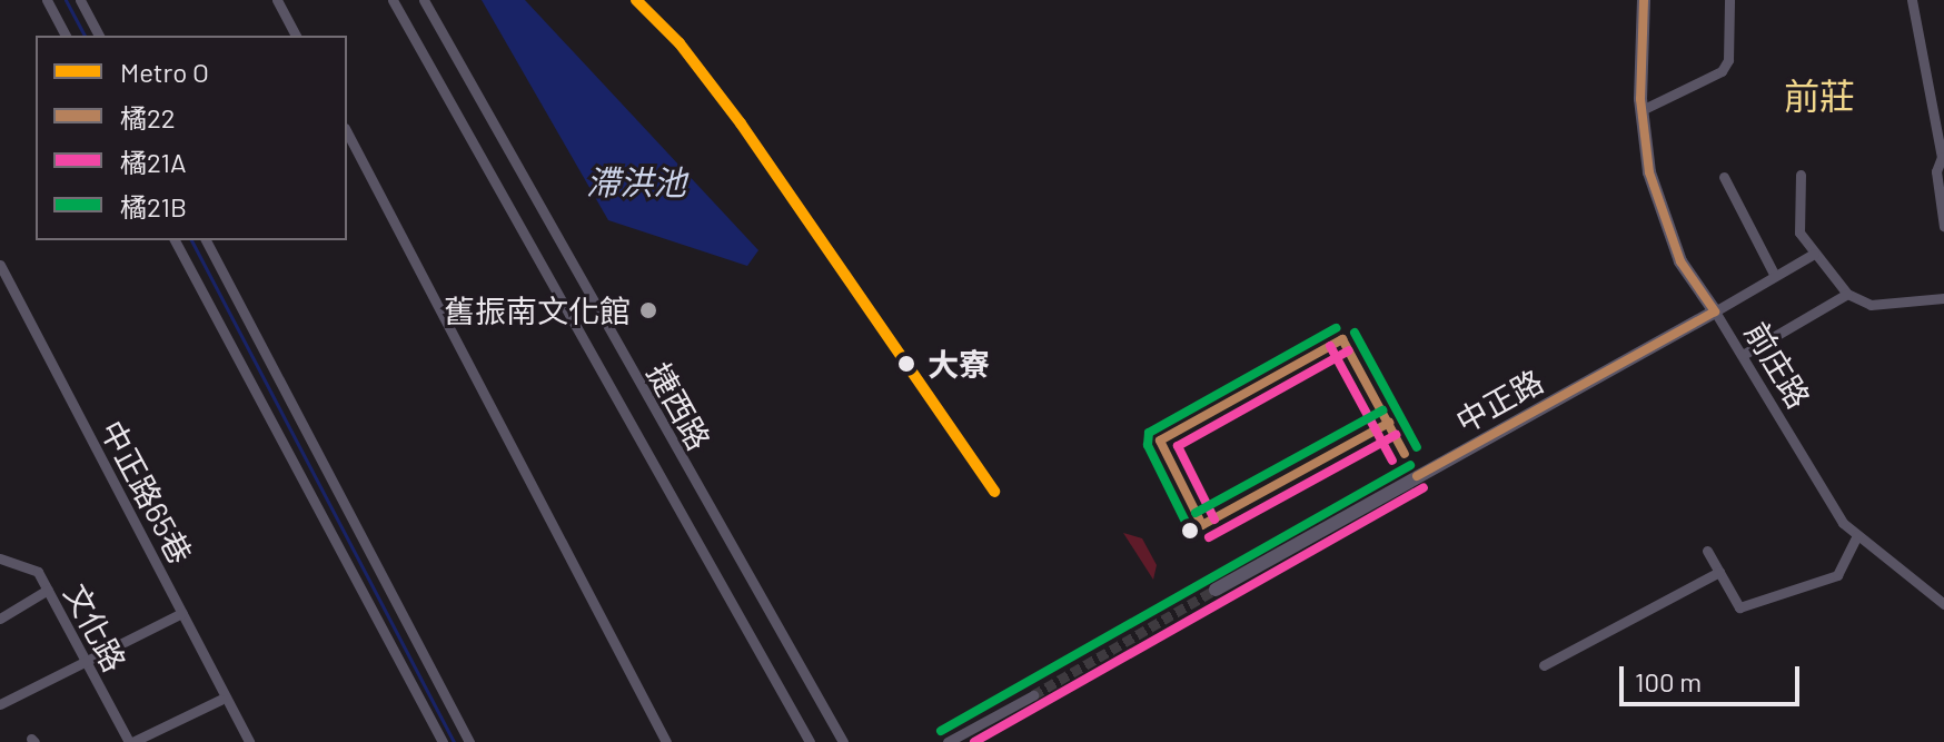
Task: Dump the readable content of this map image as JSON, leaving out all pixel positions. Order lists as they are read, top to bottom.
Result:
{
  "streets": {
    "street": [
      "前庄路",
      "中正路",
      "捷西路",
      "中正路65巷",
      "文化路"
    ]
  },
  "crossings": [
    ["前庄路", "中正路"]
  ],
  "districts": ["前莊"],
  "water": ["滯洪池"],
  "places": ["舊振南文化館", "大寮"],
  "lines": [
    "metro line O",
    "transit line 橘22",
    "transit line 橘21B",
    "transit line 橘21A"
  ],
  "legend": [
    "Metro O",
    "橘22",
    "橘21A",
    "橘21B"
  ],
  "scale_bar": "100 m"
}
